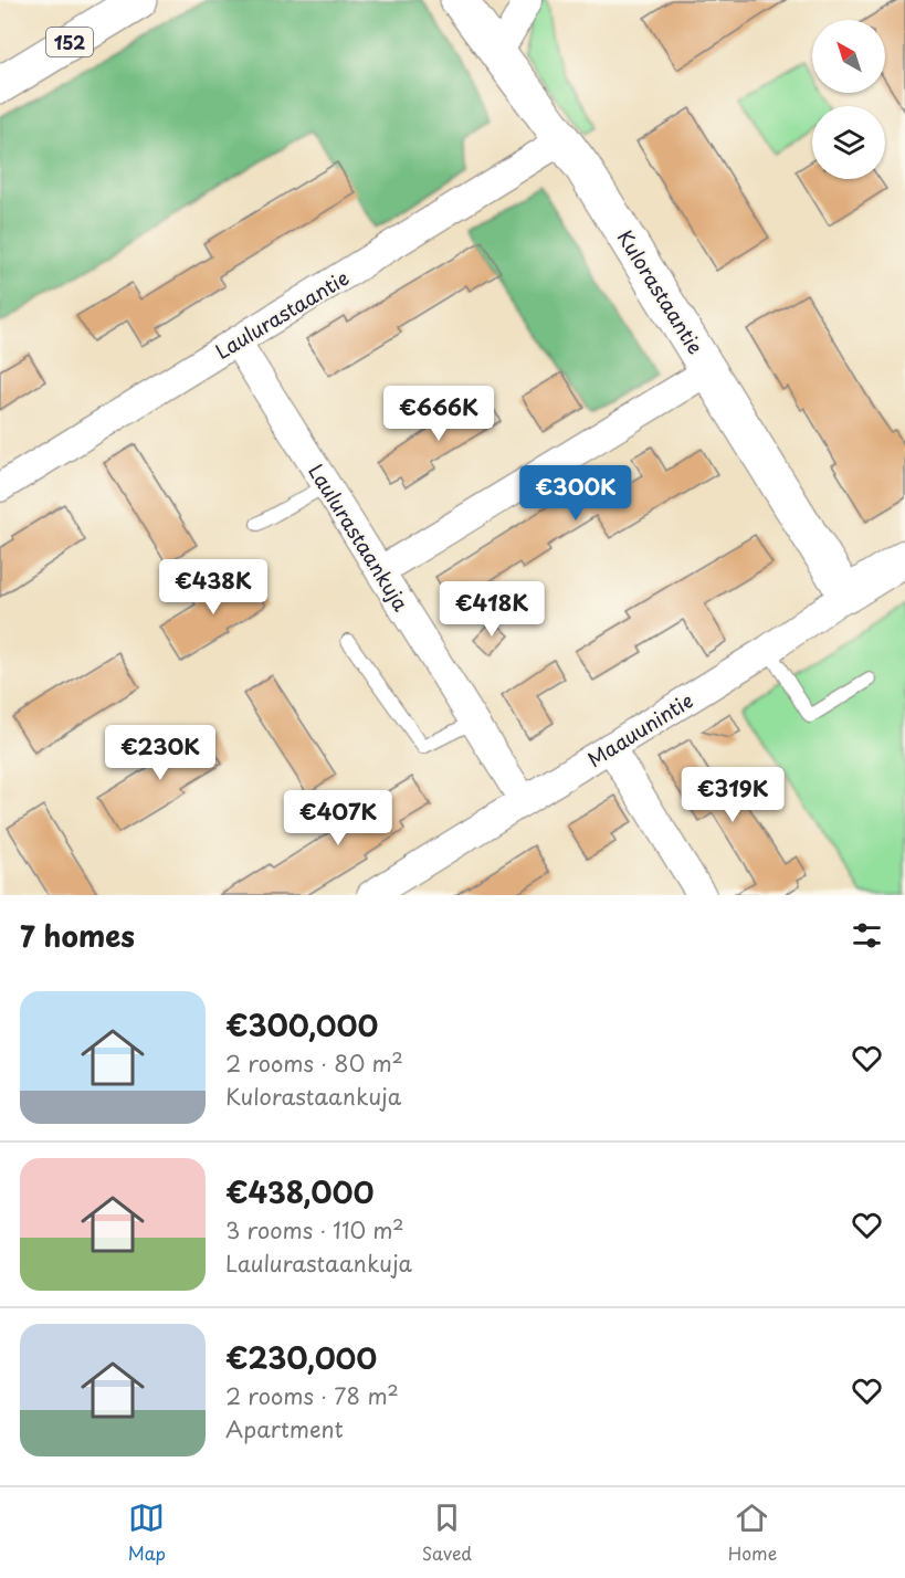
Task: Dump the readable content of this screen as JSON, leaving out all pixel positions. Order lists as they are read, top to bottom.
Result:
{
  "streets": {
    "street": [
      "152",
      "Kulorastaantie",
      "Laulurastaantie",
      "Laulurastaankuja",
      "Maauunintie"
    ]
  },
  "crossings": [
    ["Kulorastaantie", "Laulurastaantie"],
    ["Kulorastaantie", "Maauunintie"],
    ["Laulurastaantie", "Laulurastaankuja"],
    ["Laulurastaankuja", "Maauunintie"]
  ],
  "north": "top left",
  "page": {
    "price": [
      "€666K",
      "€300K",
      "€438K",
      "€418K",
      "€230K",
      "€319K",
      "€407K"
    ],
    "heading": "7 homes",
    "list": [
      {
        "name": "€300,000",
        "note": "2 rooms · 80 m² · Kulorastaankuja"
      },
      {
        "name": "€438,000",
        "note": "3 rooms · 110 m² · Laulurastaankuja"
      },
      {
        "name": "€230,000",
        "note": "2 rooms · 78 m² · Apartment"
      }
    ],
    "tabs": ["Map", "Saved", "Home"]
  }
}
